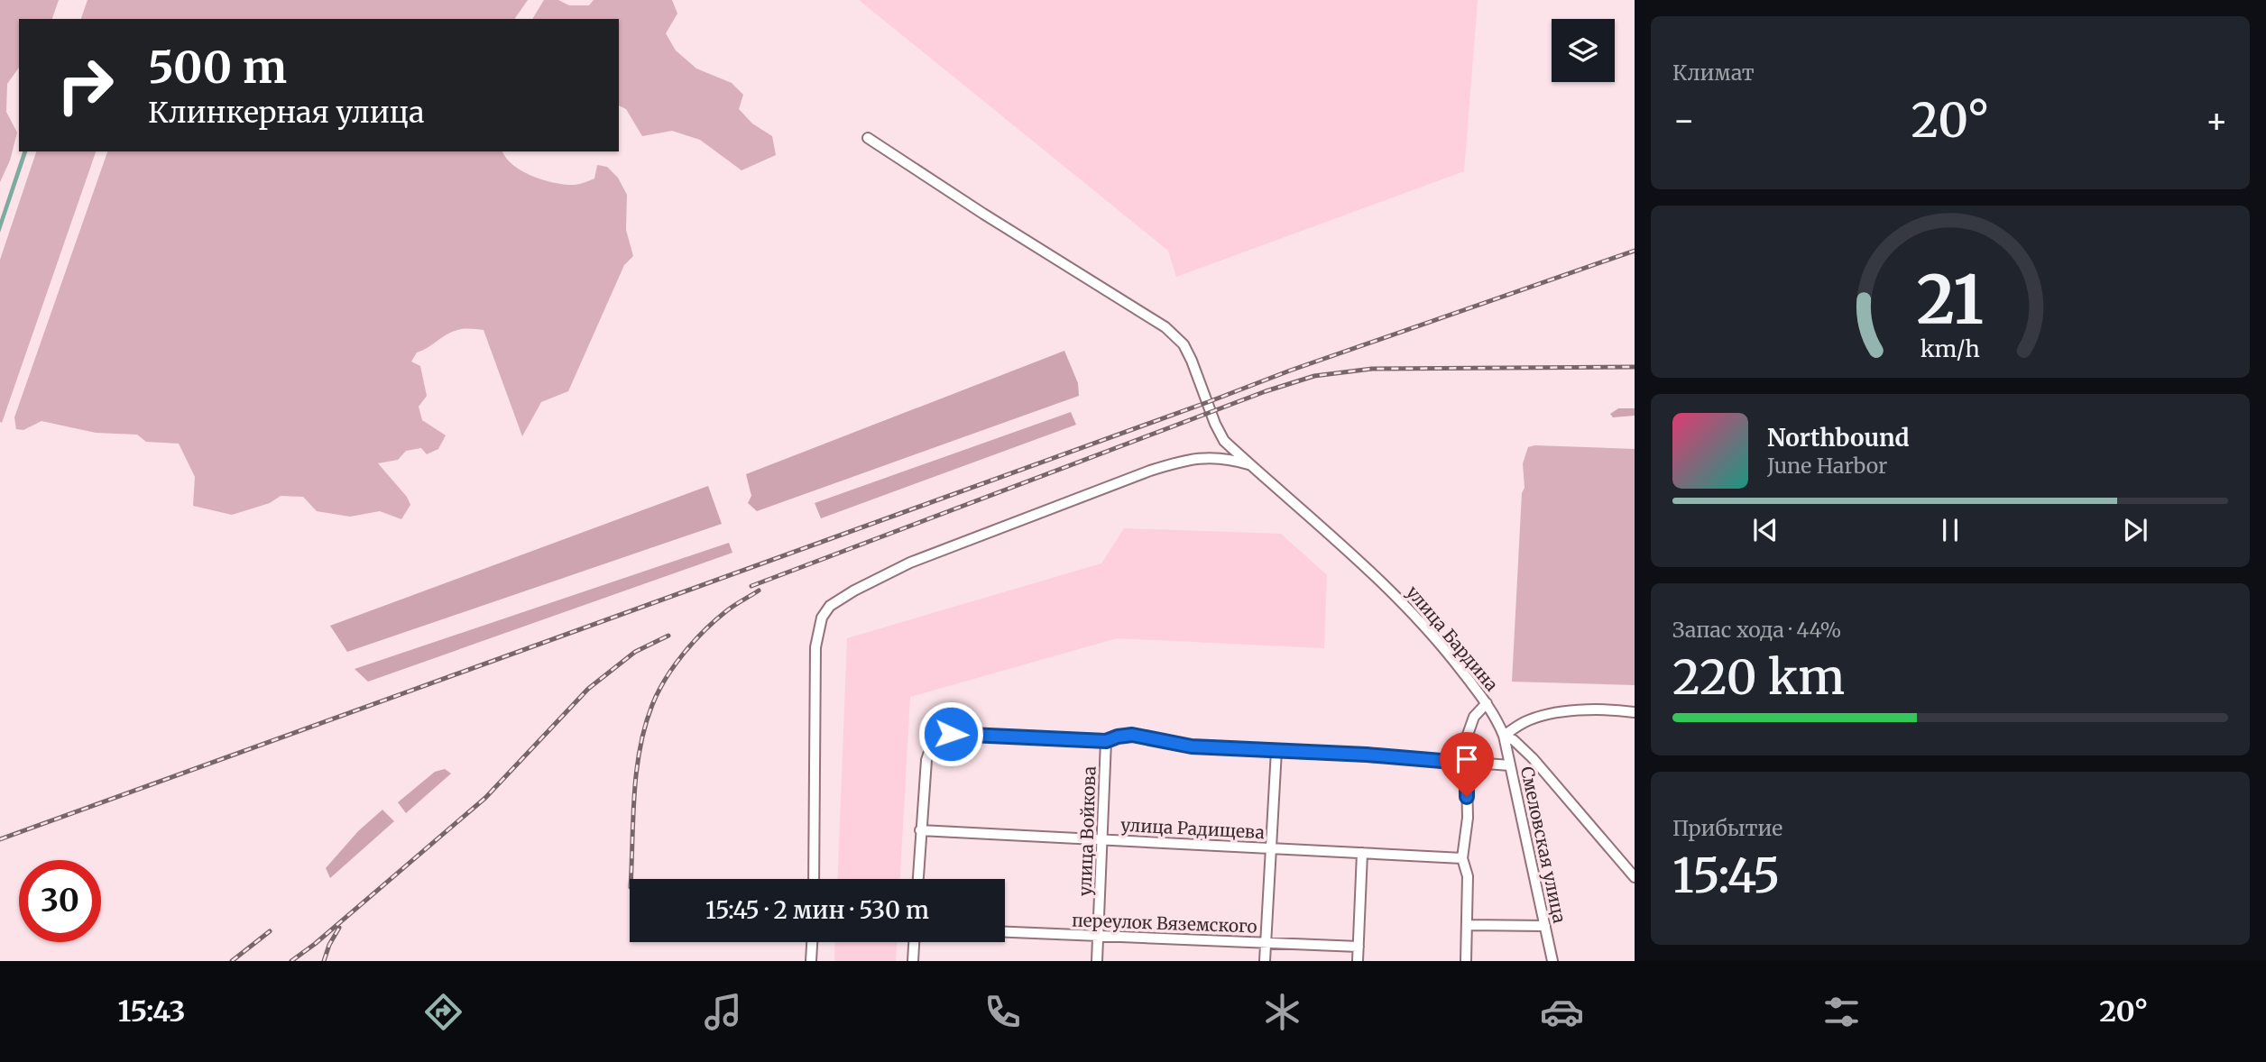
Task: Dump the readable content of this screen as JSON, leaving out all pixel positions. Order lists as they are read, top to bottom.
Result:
{
  "streets": {
    "street": [
      "улица Бардина",
      "улица Радищева",
      "улица Войкова",
      "Смеловская улица",
      "переулок Вяземского"
    ]
  },
  "crossings": [
    ["улица Бардина", "Смеловская улица"],
    ["улица Радищева", "улица Войкова"],
    ["улица Войкова", "переулок Вяземского"]
  ],
  "page": {
    "tile": [
      "Климат",
      ["Запас хода · 44%", "220 km"],
      ["Прибытие", "15:45"]
    ],
    "turn": ["500 m", "Клинкерная улица"],
    "heat": ["−", "20°", "+"],
    "song": ["Northbound", "June Harbor"],
    "limit": "30",
    "trip": "15:45 · 2 мин · 530 m",
    "tabs": ["15:43", "20°"],
    "gauge": ["21", "km/h"]
  }
}
